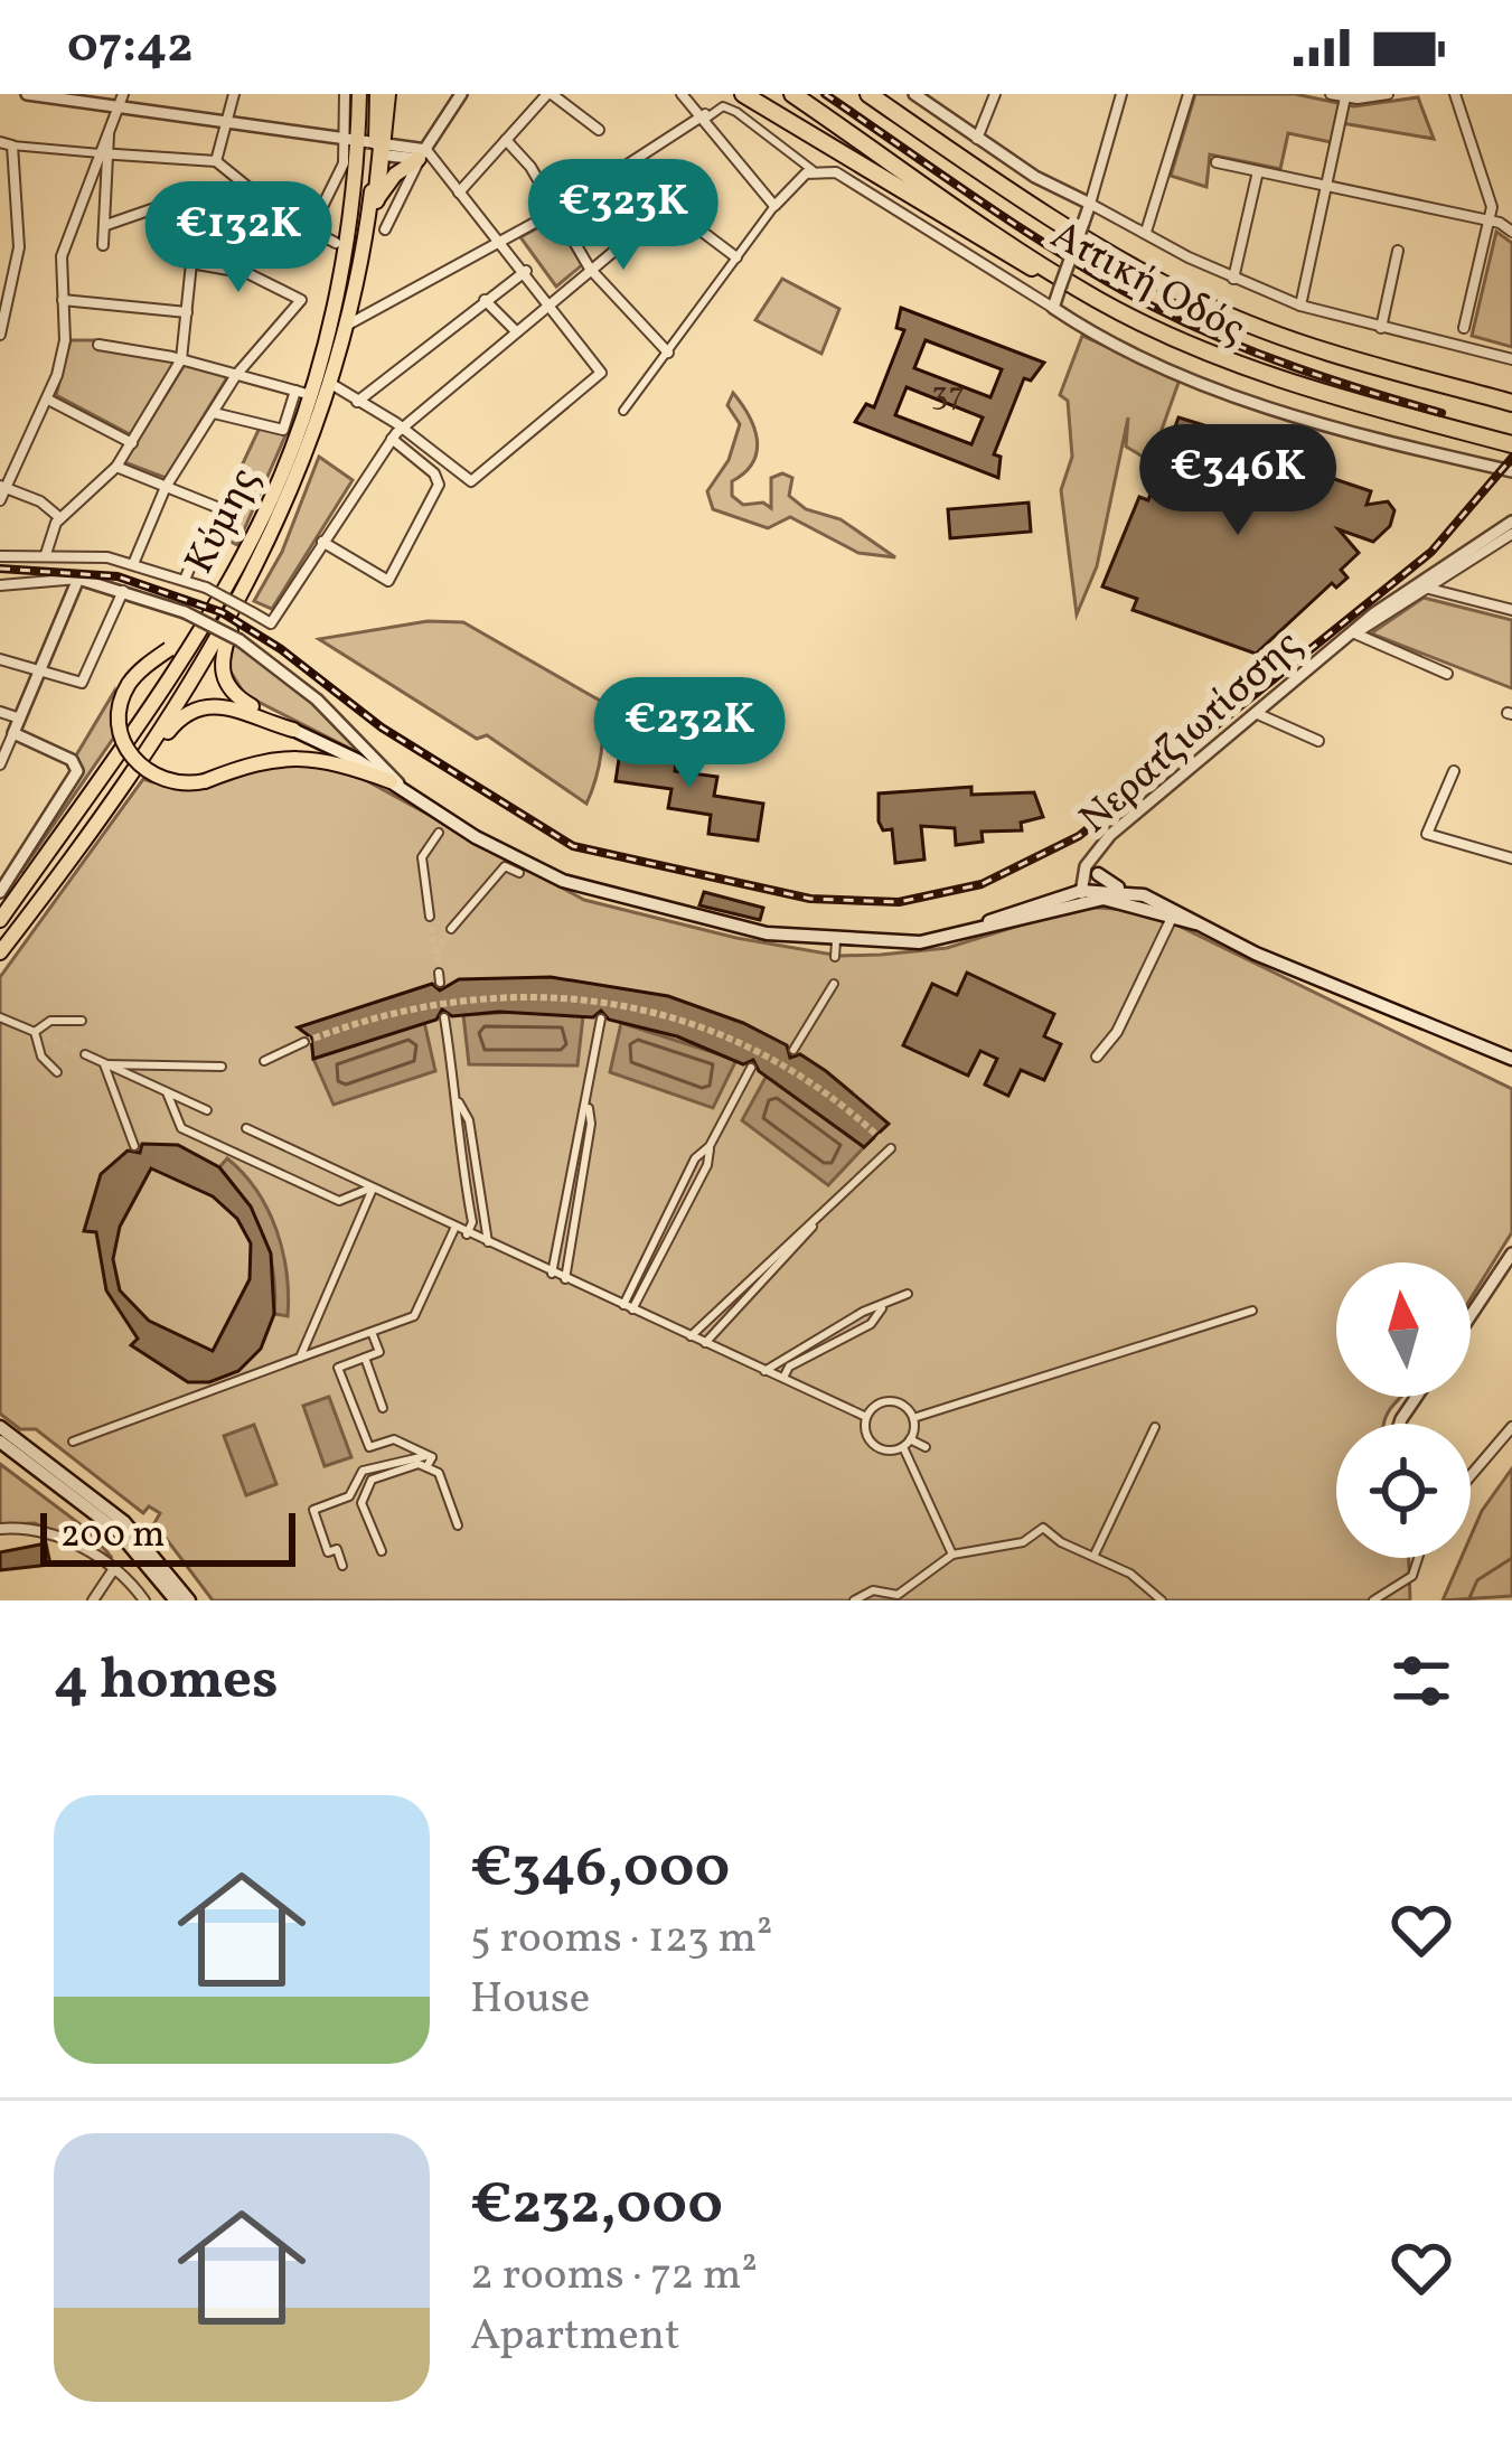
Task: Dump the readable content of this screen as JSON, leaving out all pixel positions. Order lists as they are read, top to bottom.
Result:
{
  "streets": {
    "highway": ["Αττική Οδός"],
    "main road": ["Κύμης", "Νερατζιωτίσσης"]
  },
  "house_numbers": ["37"],
  "scale_bar": "200 m",
  "north": "top",
  "page": {
    "status": "07:42",
    "price": [
      "€323K",
      "€132K",
      "€346K",
      "€232K"
    ],
    "scale": "200 m",
    "heading": "4 homes",
    "list": [
      {
        "name": "€346,000",
        "note": "5 rooms · 123 m² · House"
      },
      {
        "name": "€232,000",
        "note": "2 rooms · 72 m² · Apartment"
      }
    ]
  }
}
